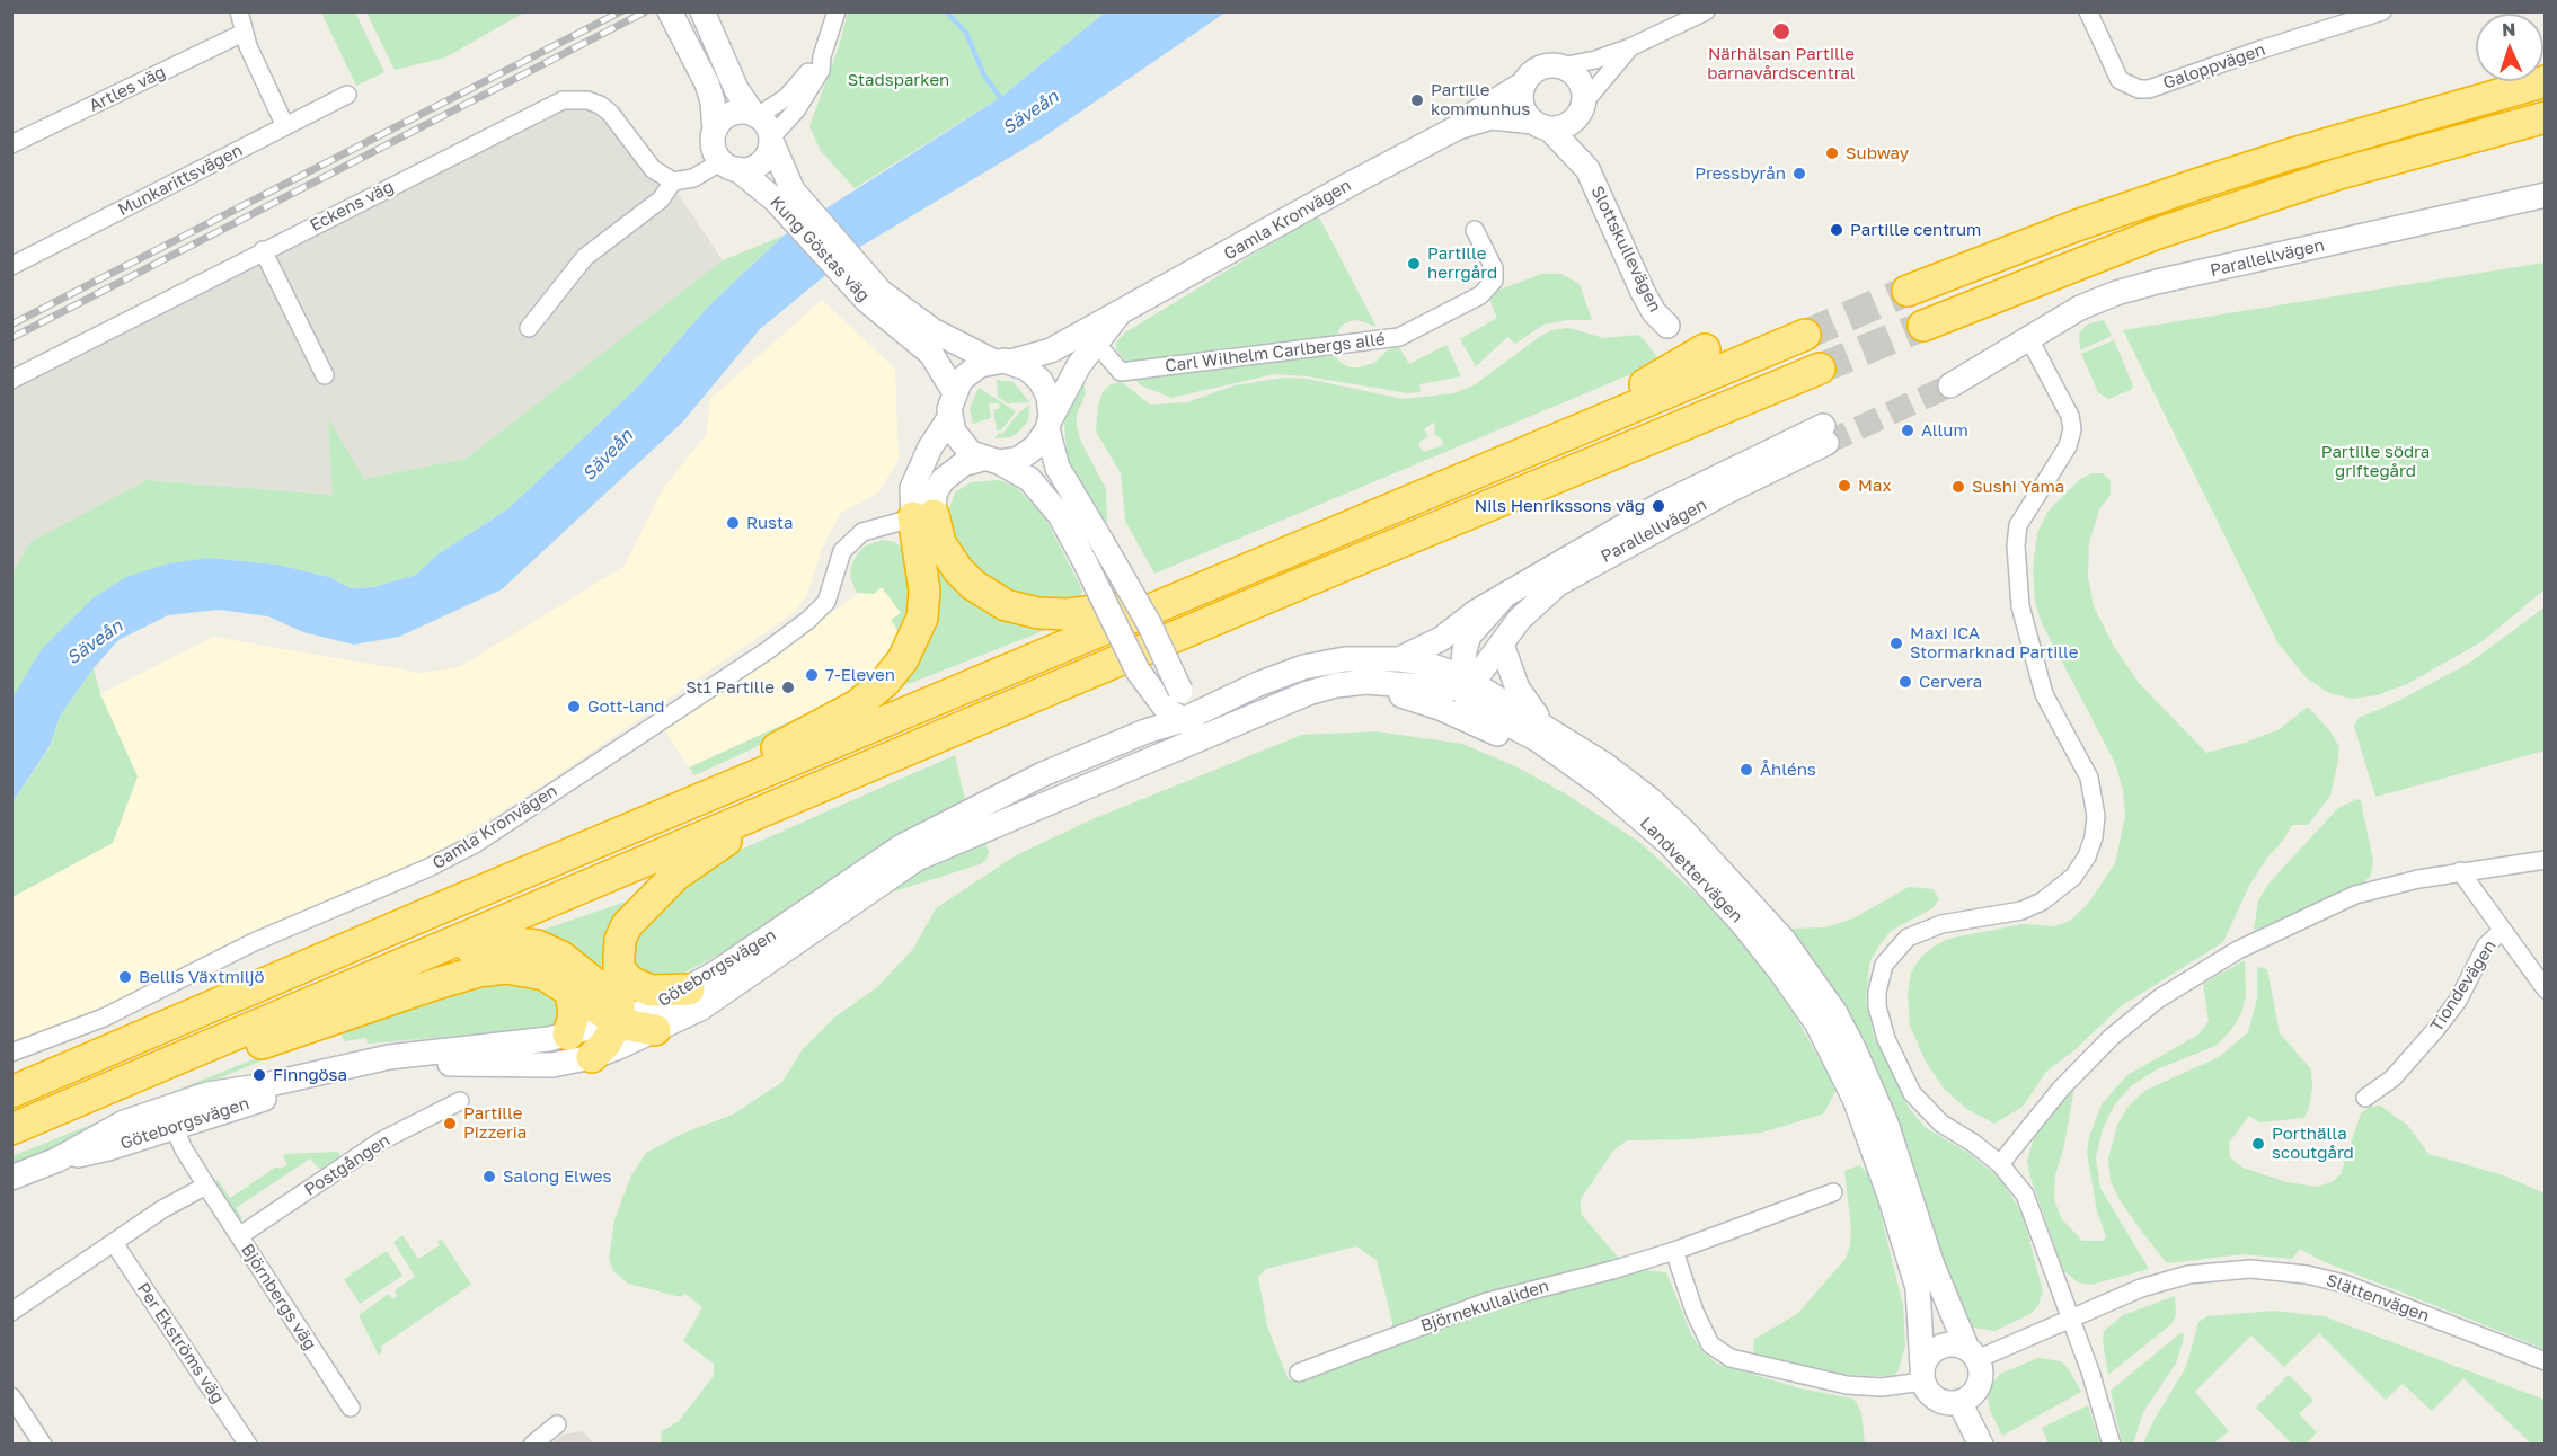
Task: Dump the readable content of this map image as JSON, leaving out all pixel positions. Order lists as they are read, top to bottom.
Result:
{
  "streets": {
    "street": [
      "Galoppvägen",
      "Artles väg",
      "Munkarittsvägen",
      "Eckens väg",
      "Gamla Kronvägen",
      "Kung Göstas väg",
      "Slottskullevägen",
      "Parallellvägen",
      "Carl Wilhelm Carlbergs allé",
      "Landvettervägen",
      "Göteborgsvägen",
      "Tiondevägen",
      "Postgången",
      "Björnbergs väg",
      "Slättenvägen",
      "Björnekullaliden",
      "Per Ekströms väg"
    ]
  },
  "crossings": [
    ["Gamla Kronvägen", "Kung Göstas väg"],
    ["Gamla Kronvägen", "Slottskullevägen"],
    ["Gamla Kronvägen", "Carl Wilhelm Carlbergs allé"],
    ["Parallellvägen", "Landvettervägen"],
    ["Landvettervägen", "Göteborgsvägen"],
    ["Landvettervägen", "Slättenvägen"],
    ["Göteborgsvägen", "Björnbergs väg"],
    ["Postgången", "Björnbergs väg"]
  ],
  "water": ["Säveån"],
  "parks": ["Stadsparken", "Partille södra griftegård"],
  "places": [
    "Närhälsan Partille barnavårdscentral",
    "Partille kommunhus",
    "Subway",
    "Pressbyrån",
    "Partille centrum",
    "Partille herrgård",
    "Allum",
    "Max",
    "Sushi Yama",
    "Nils Henrikssons väg",
    "Rusta",
    "Maxi ICA Stormarknad Partille",
    "7-Eleven",
    "Cervera",
    "St1 Partille",
    "Gott-land",
    "Åhléns",
    "Bellis Växtmiljö",
    "Finngösa",
    "Partille Pizzeria",
    "Porthälla scoutgård",
    "Salong Elwes"
  ],
  "north": "top"
}
